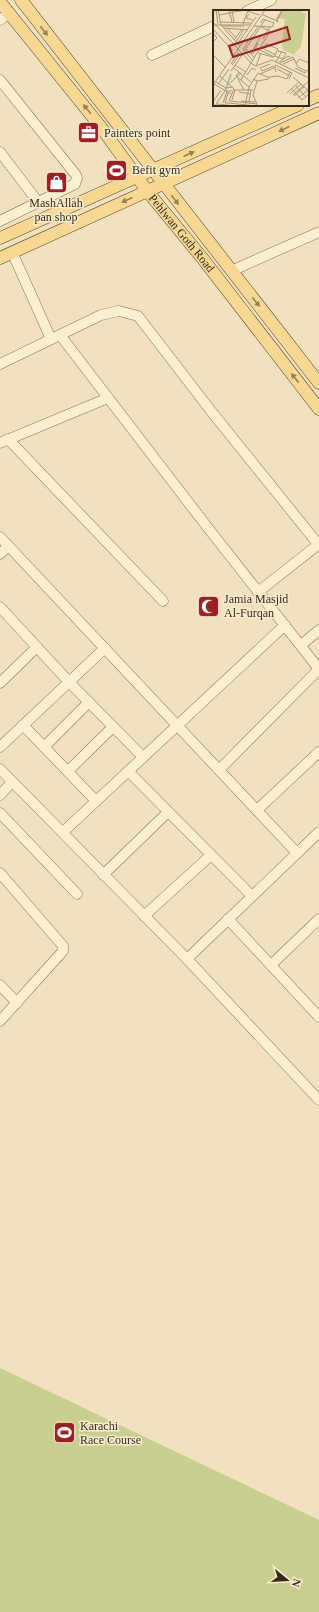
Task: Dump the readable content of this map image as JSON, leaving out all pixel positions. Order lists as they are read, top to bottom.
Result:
{
  "streets": {
    "main road": ["Pehlwan Goth Road"]
  },
  "places": {
    "office": ["Painters point"],
    "sports": ["Befit gym", "Karachi Race Course"],
    "shop": ["MashAllah pan shop"],
    "mosque": ["Jamia Masjid Al-Furqan"]
  },
  "north": "right"
}
